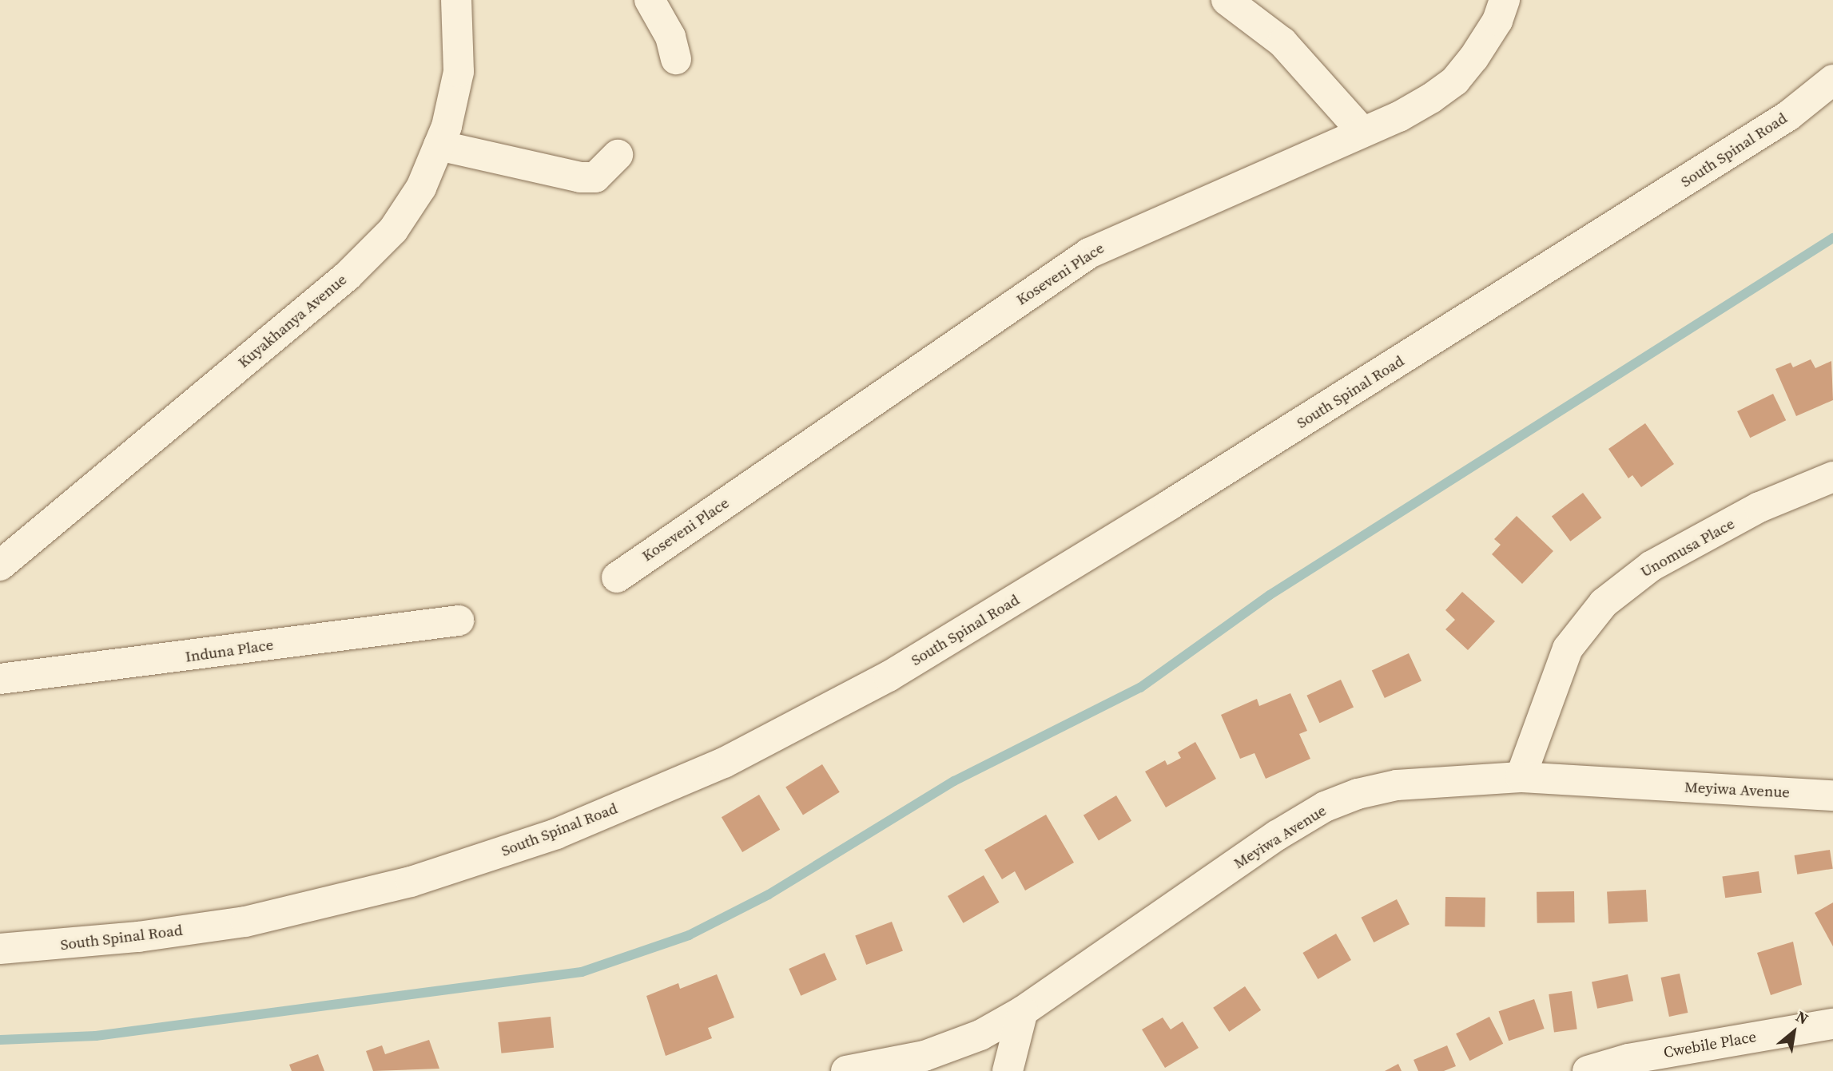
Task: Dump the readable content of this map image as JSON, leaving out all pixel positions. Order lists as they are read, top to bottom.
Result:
{
  "streets": {
    "street": [
      "South Spinal Road",
      "Koseveni Place",
      "Kuyakhanya Avenue",
      "Unomusa Place",
      "Induna Place",
      "Meyiwa Avenue",
      "Cwebile Place"
    ]
  },
  "crossings": [
    ["Unomusa Place", "Meyiwa Avenue"]
  ],
  "north": "top right"
}
